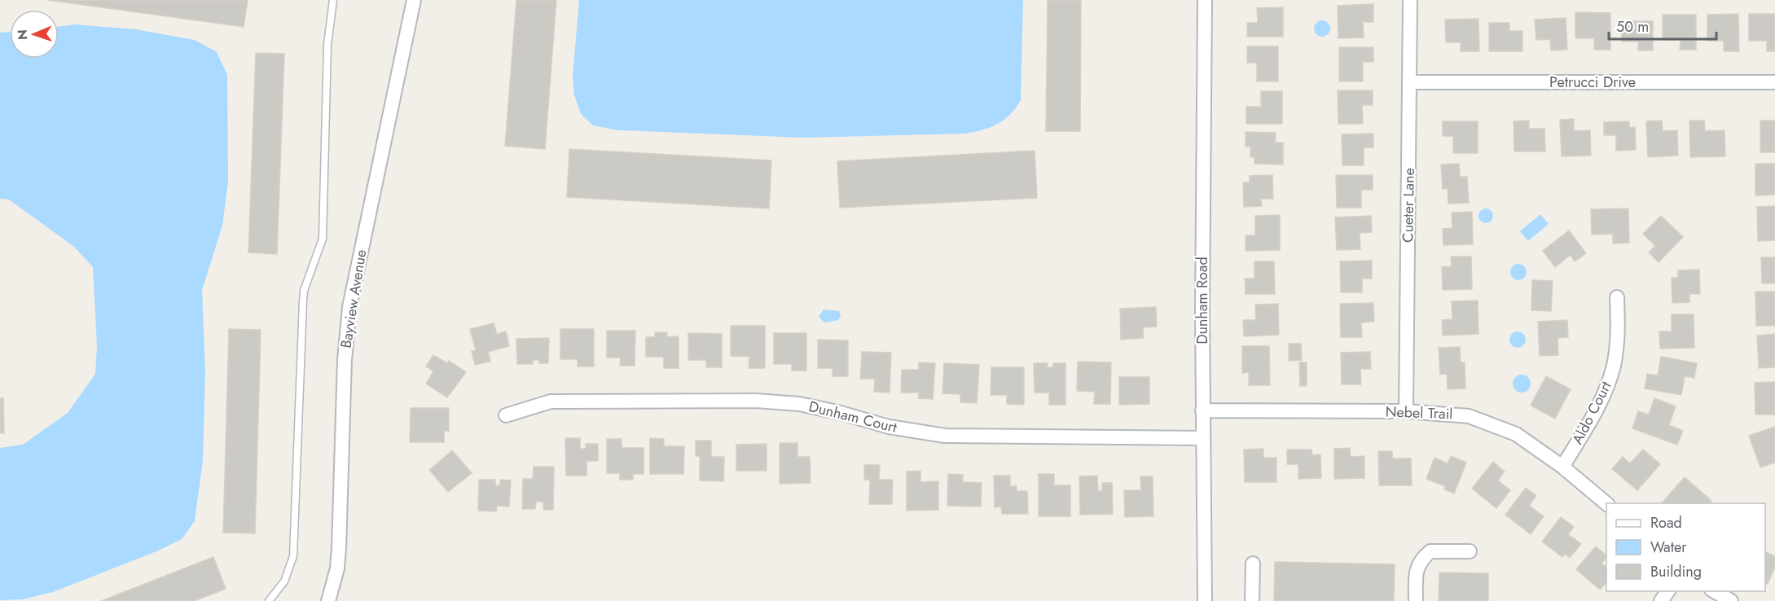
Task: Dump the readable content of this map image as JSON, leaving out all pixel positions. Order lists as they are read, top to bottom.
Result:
{
  "streets": {
    "street": [
      "Petrucci Drive",
      "Cueter Lane",
      "Bayview Avenue",
      "Dunham Road",
      "Nebel Trail",
      "Aldo Court",
      "Dunham Court"
    ]
  },
  "crossings": [
    ["Petrucci Drive", "Cueter Lane"],
    ["Cueter Lane", "Nebel Trail"],
    ["Dunham Road", "Nebel Trail"],
    ["Dunham Road", "Dunham Court"],
    ["Nebel Trail", "Aldo Court"]
  ],
  "legend": ["Road", "Water", "Building"],
  "scale_bar": "50 m",
  "north": "left"
}
